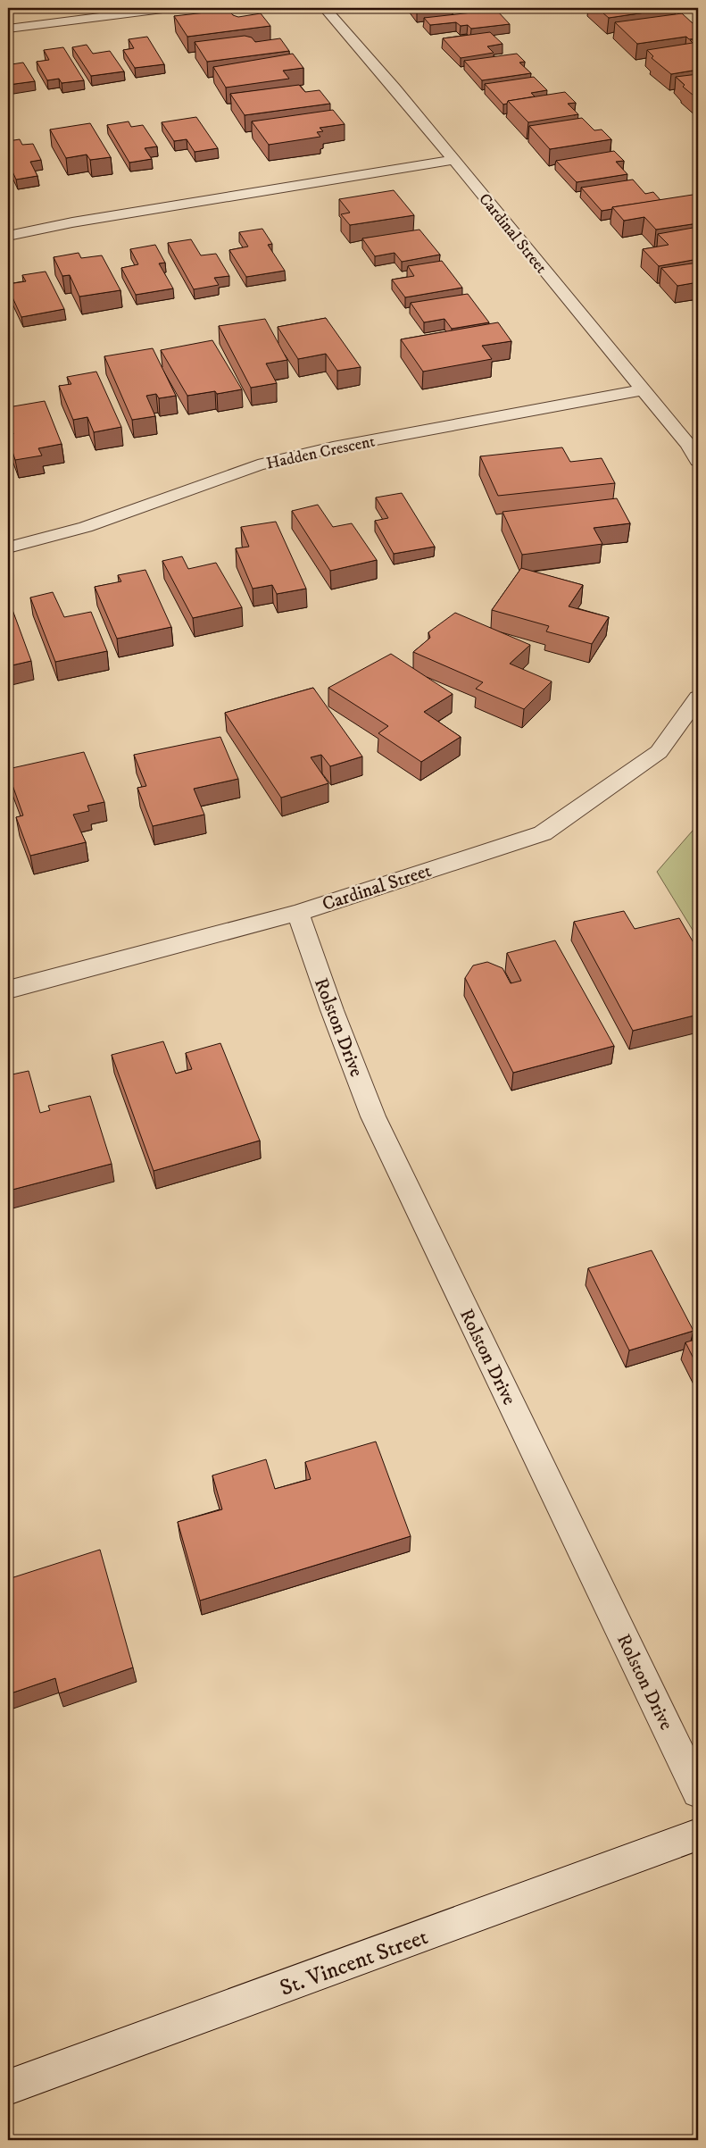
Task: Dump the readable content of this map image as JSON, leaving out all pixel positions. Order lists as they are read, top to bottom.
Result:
{
  "streets": {
    "street": [
      "Cardinal Street",
      "Hadden Crescent",
      "Rolston Drive",
      "St. Vincent Street"
    ]
  },
  "crossings": [
    ["Cardinal Street", "Hadden Crescent"],
    ["Cardinal Street", "Rolston Drive"]
  ]
}
